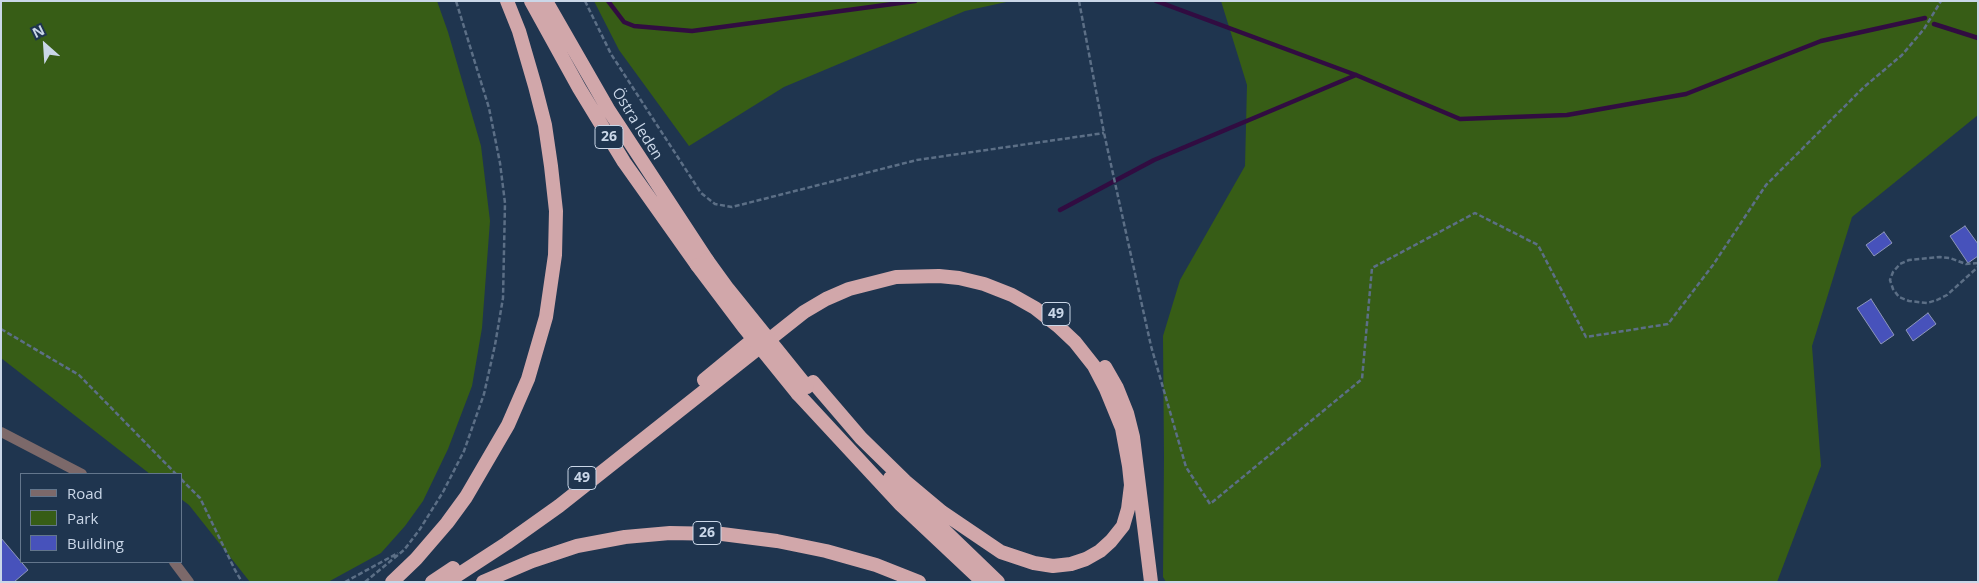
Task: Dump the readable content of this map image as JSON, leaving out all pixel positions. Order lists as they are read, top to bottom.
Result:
{
  "streets": {
    "highway": ["Östra leden", "26", "49"]
  },
  "crossings": [
    ["Östra leden", "26"],
    ["26", "49"]
  ],
  "legend": ["Road", "Park", "Building"],
  "north": "top left"
}
